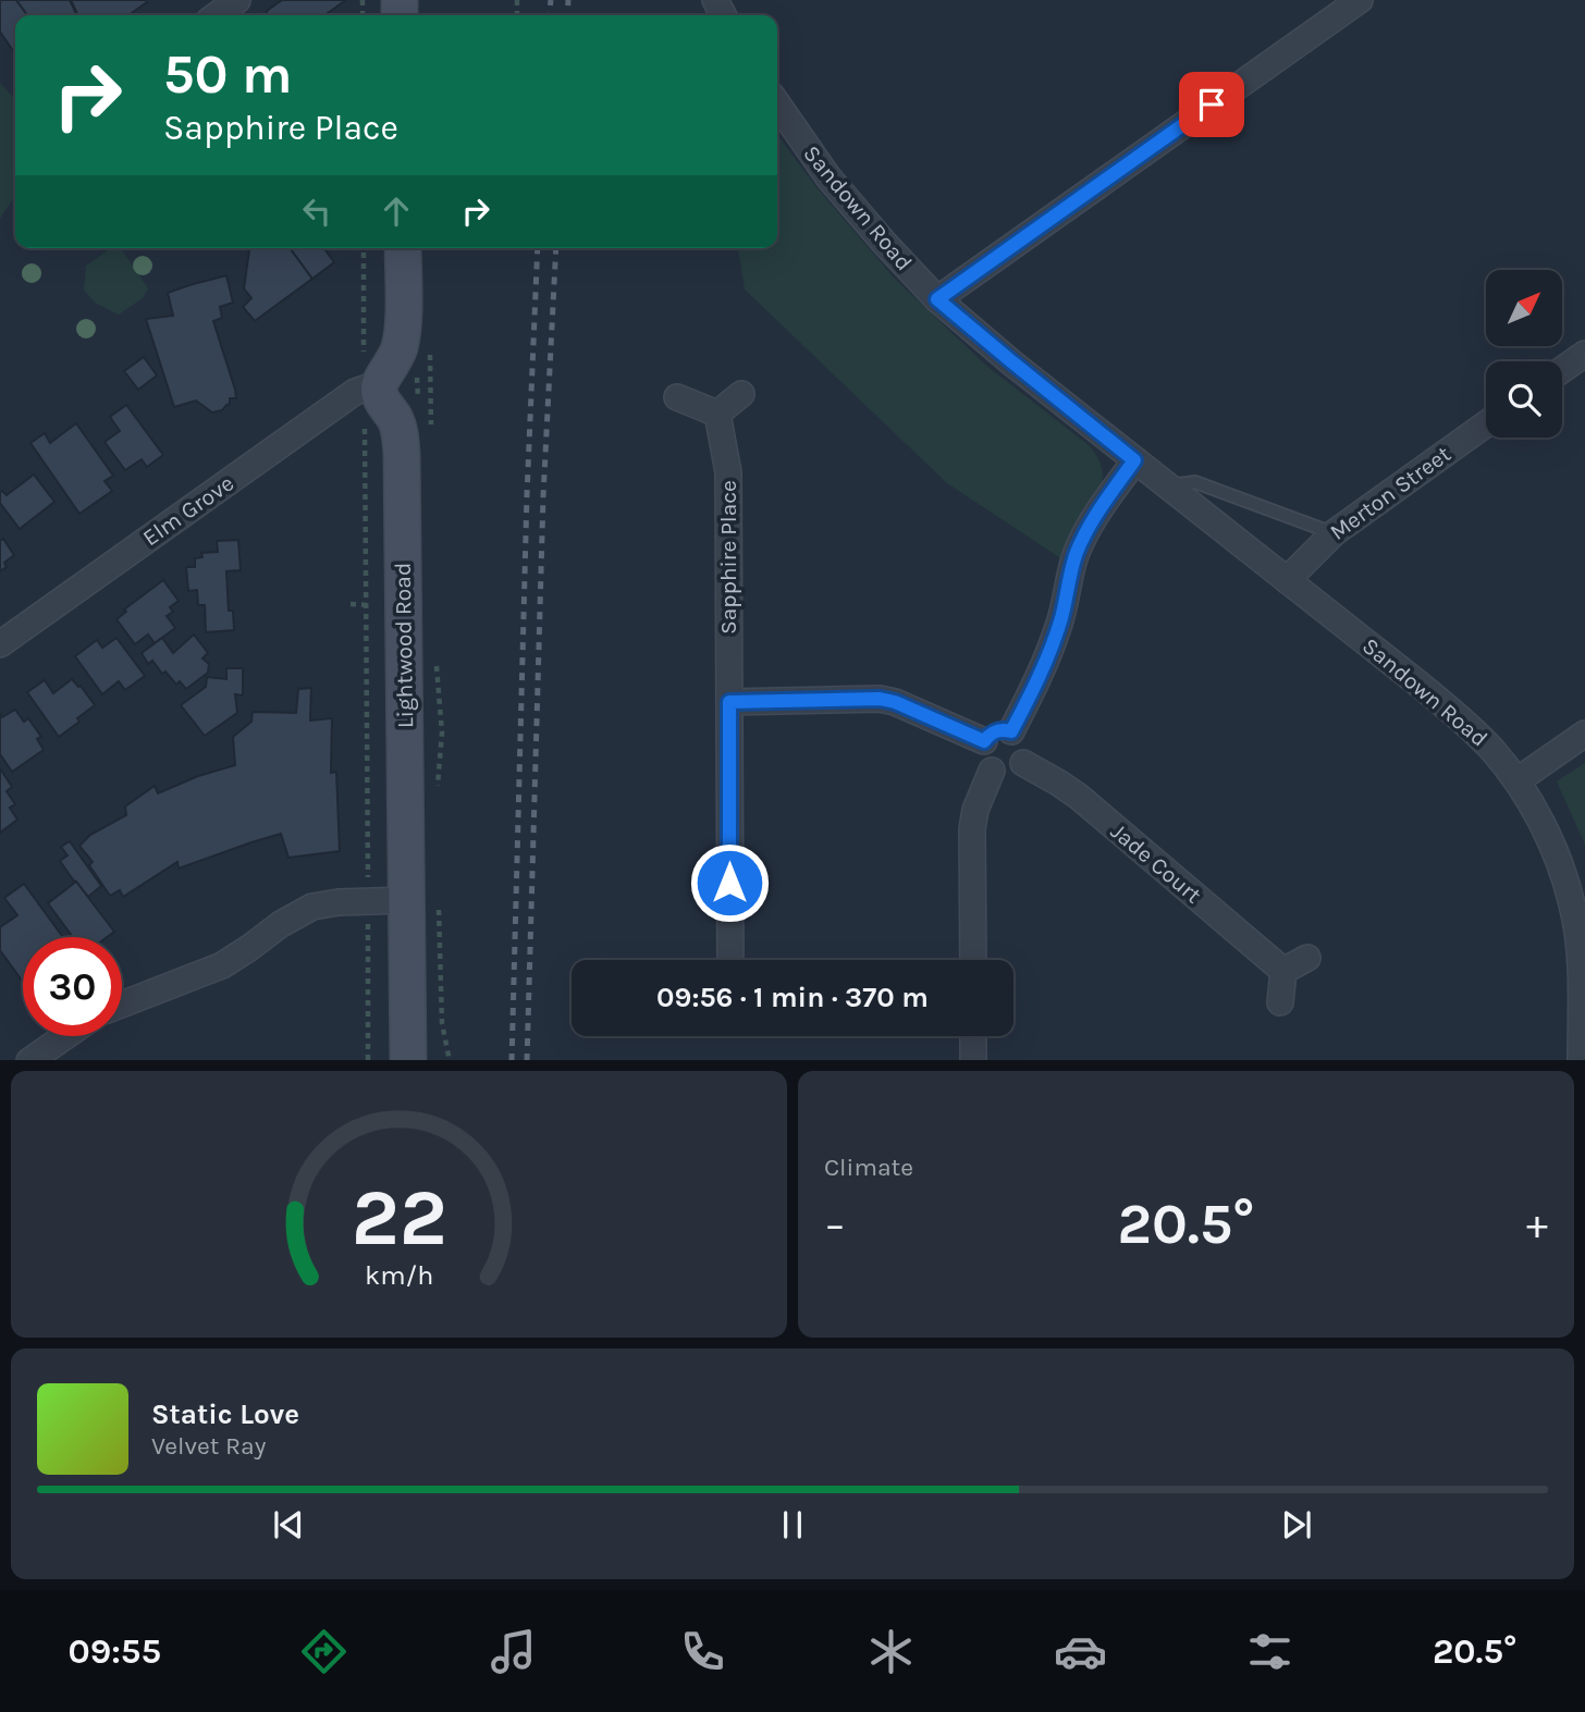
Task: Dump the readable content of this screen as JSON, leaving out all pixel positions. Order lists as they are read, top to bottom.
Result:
{
  "streets": {
    "main road": ["Lightwood Road"],
    "street": [
      "Sandown Road",
      "Merton Street",
      "Elm Grove",
      "Sapphire Place",
      "Jade Court"
    ]
  },
  "crossings": [
    ["Sandown Road", "Merton Street"],
    ["Elm Grove", "Lightwood Road"]
  ],
  "north": "top right",
  "page": {
    "turn": ["50 m", "Sapphire Place"],
    "limit": "30",
    "trip": "09:56 · 1 min · 370 m",
    "tile": "Climate",
    "heat": ["−", "20.5°", "+"],
    "song": ["Static Love", "Velvet Ray"],
    "tabs": ["09:55", "20.5°"],
    "gauge": ["22", "km/h"]
  }
}
